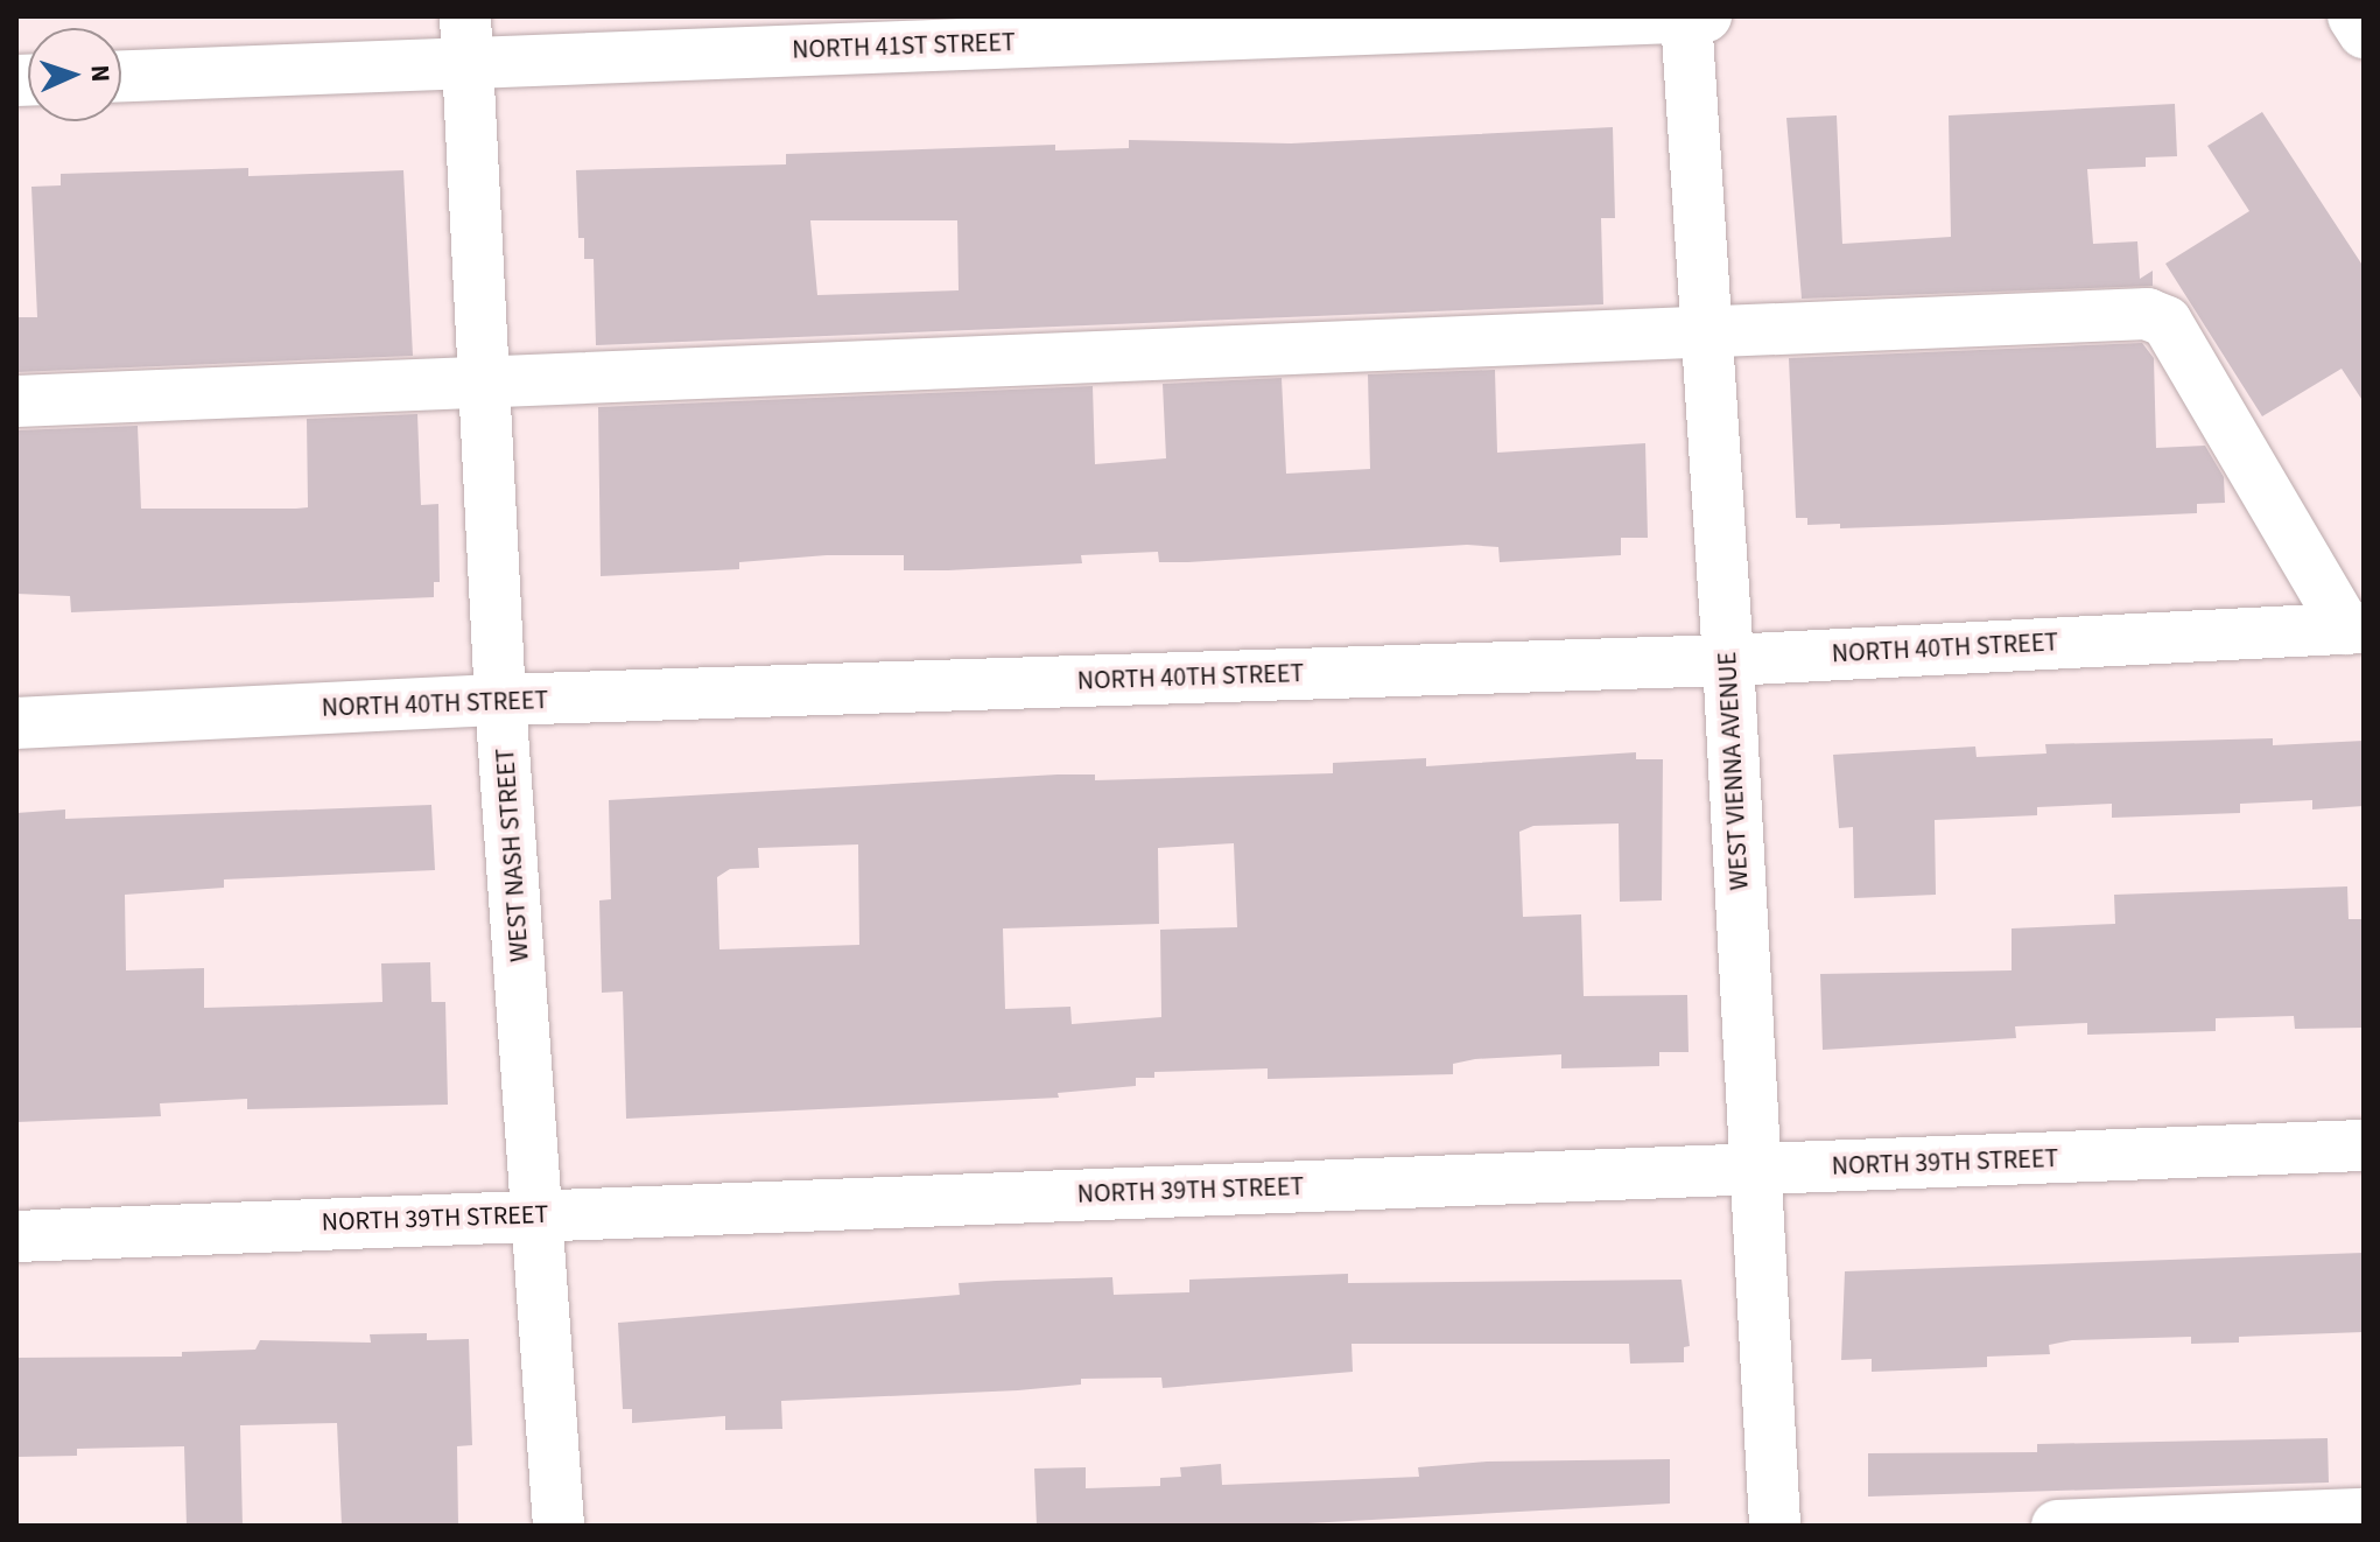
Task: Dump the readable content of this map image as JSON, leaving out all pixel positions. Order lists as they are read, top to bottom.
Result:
{
  "streets": {
    "street": [
      "NORTH 41ST STREET",
      "NORTH 40TH STREET",
      "WEST VIENNA AVENUE",
      "WEST NASH STREET",
      "NORTH 39TH STREET"
    ]
  },
  "crossings": [
    ["NORTH 41ST STREET", "WEST VIENNA AVENUE"],
    ["NORTH 41ST STREET", "WEST NASH STREET"],
    ["NORTH 40TH STREET", "WEST VIENNA AVENUE"],
    ["NORTH 40TH STREET", "WEST NASH STREET"],
    ["WEST VIENNA AVENUE", "NORTH 39TH STREET"],
    ["WEST NASH STREET", "NORTH 39TH STREET"]
  ],
  "north": "right"
}
